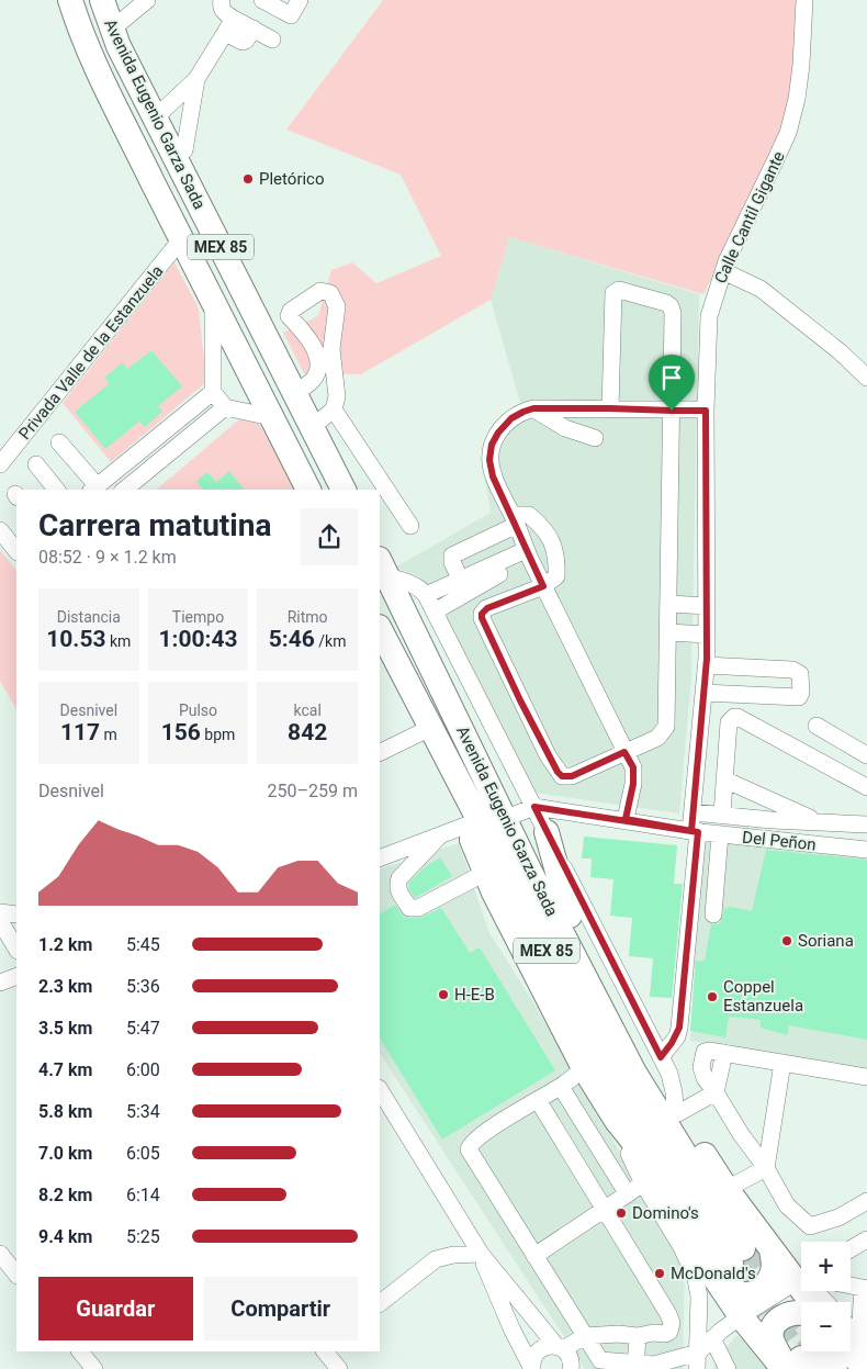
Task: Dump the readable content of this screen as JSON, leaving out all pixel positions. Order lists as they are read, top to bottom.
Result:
{
  "streets": {
    "highway": ["Avenida Eugenio Garza Sada", "MEX 85"],
    "street": ["Calle Cantil Gigante", "Privada Valle de la Estanzuela", "Del Peñon"]
  },
  "crossings": [
    ["Avenida Eugenio Garza Sada", "Privada Valle de la Estanzuela"],
    ["Calle Cantil Gigante", "Del Peñon"]
  ],
  "places": [
    "Pletórico",
    "Soriana",
    "H-E-B",
    "Coppel Estanzuela",
    "Domino's",
    "McDonald's"
  ],
  "page": {
    "heading": ["Carrera matutina", "08:52 · 9 × 1.2 km"],
    "stats": [
      ["Distancia", "10.53 km"],
      ["Tiempo", "1:00:43"],
      ["Ritmo", "5:46 /km"],
      ["Desnivel", "117 m"],
      ["Pulso", "156 bpm"],
      ["kcal", "842"]
    ],
    "chart": ["Desnivel", "250–259 m"],
    "list": [
      {
        "name": "1.2 km",
        "note": "5:45"
      },
      {
        "name": "2.3 km",
        "note": "5:36"
      },
      {
        "name": "3.5 km",
        "note": "5:47"
      },
      {
        "name": "4.7 km",
        "note": "6:00"
      },
      {
        "name": "5.8 km",
        "note": "5:34"
      },
      {
        "name": "7.0 km",
        "note": "6:05"
      },
      {
        "name": "8.2 km",
        "note": "6:14"
      },
      {
        "name": "9.4 km",
        "note": "5:25"
      }
    ],
    "map_buttons": ["+", "−"],
    "buttons": ["Guardar", "Compartir"]
  }
}
